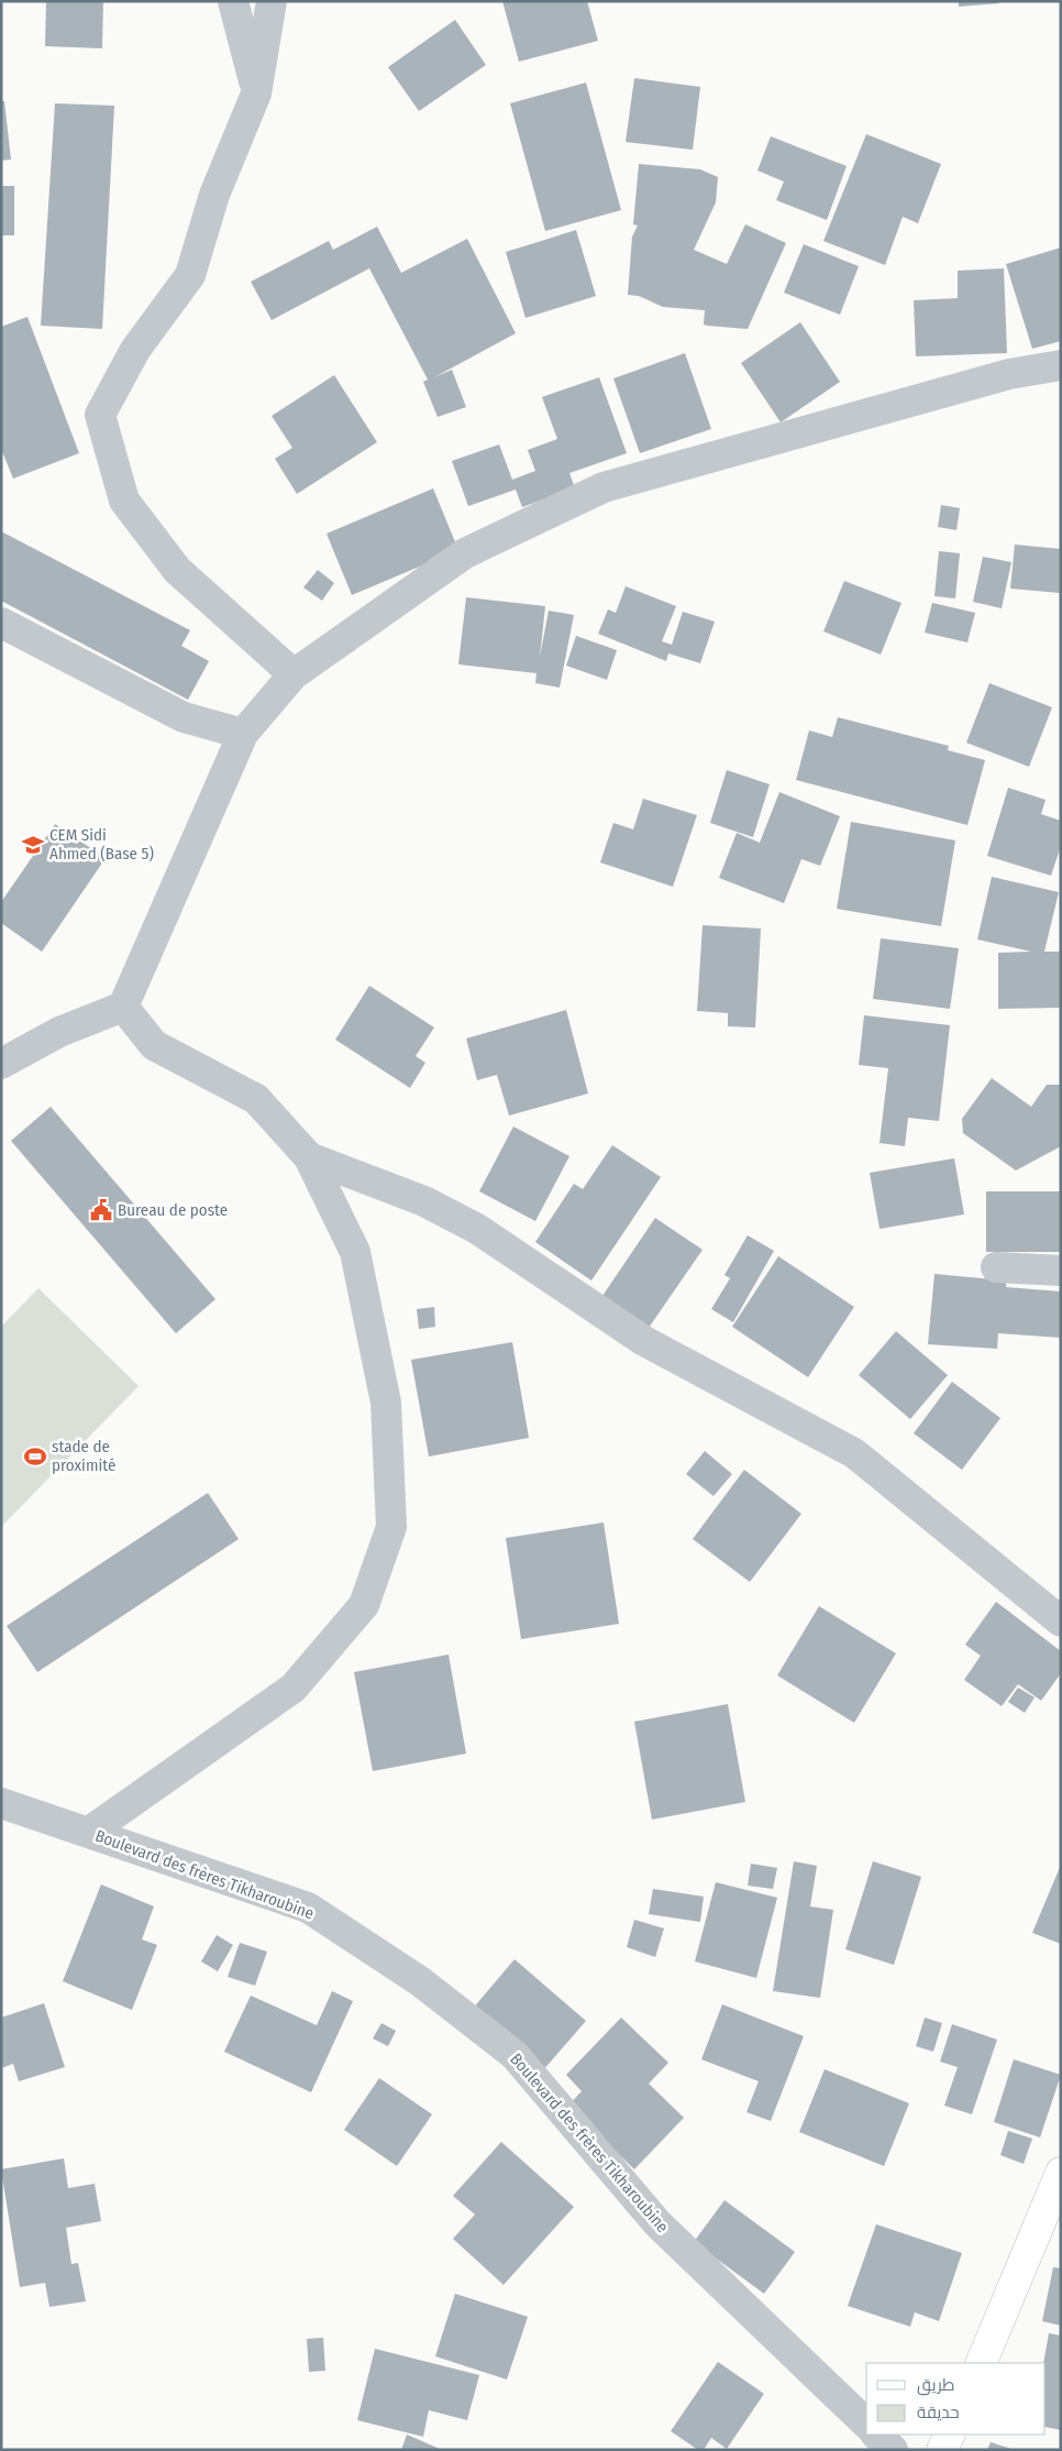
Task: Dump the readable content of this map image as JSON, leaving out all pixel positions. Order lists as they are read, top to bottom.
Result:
{
  "streets": {
    "street": ["Boulevard des frères Tikharoubine"]
  },
  "places": {
    "school or university": ["CEM Sidi Ahmed (Base 5)"],
    "public building": ["Bureau de poste"],
    "sports": ["stade de proximité"]
  },
  "legend": ["طريق", "حديقة"]
}
